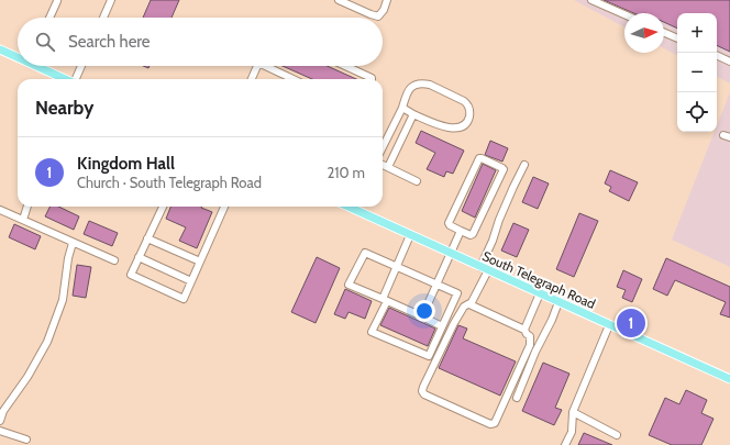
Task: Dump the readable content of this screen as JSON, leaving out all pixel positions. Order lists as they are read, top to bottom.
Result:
{
  "streets": {
    "main road": ["South Telegraph Road"]
  },
  "north": "right",
  "page": {
    "map_buttons": ["+", "−"],
    "search": "Search here",
    "heading": "Nearby",
    "list": [
      {
        "mark": "1",
        "name": "Kingdom Hall",
        "note": "Church · South Telegraph Road",
        "value": "210 m"
      }
    ],
    "pins": "1"
  }
}
